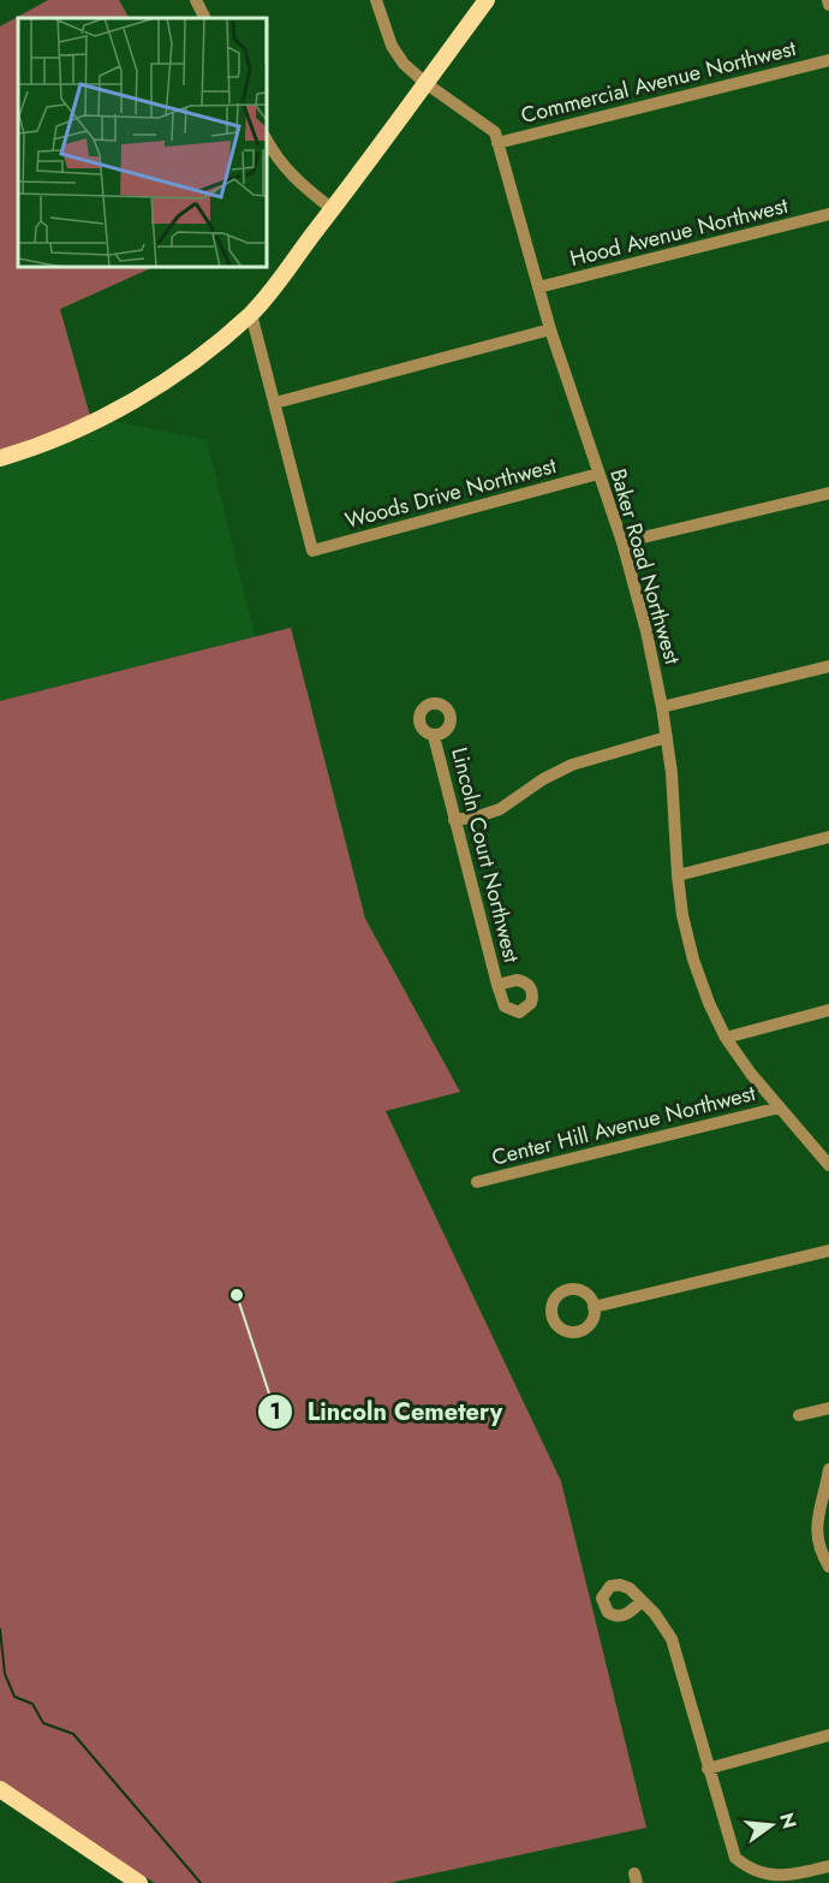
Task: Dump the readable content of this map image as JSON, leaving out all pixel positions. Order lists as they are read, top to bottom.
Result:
{
  "streets": {
    "street": [
      "Commercial Avenue Northwest",
      "Hood Avenue Northwest",
      "Woods Drive Northwest",
      "Baker Road Northwest",
      "Lincoln Court Northwest",
      "Center Hill Avenue Northwest"
    ]
  },
  "crossings": [
    ["Commercial Avenue Northwest", "Baker Road Northwest"],
    ["Hood Avenue Northwest", "Baker Road Northwest"],
    ["Woods Drive Northwest", "Baker Road Northwest"],
    ["Baker Road Northwest", "Center Hill Avenue Northwest"]
  ],
  "places": ["Lincoln Cemetery"],
  "north": "right"
}
